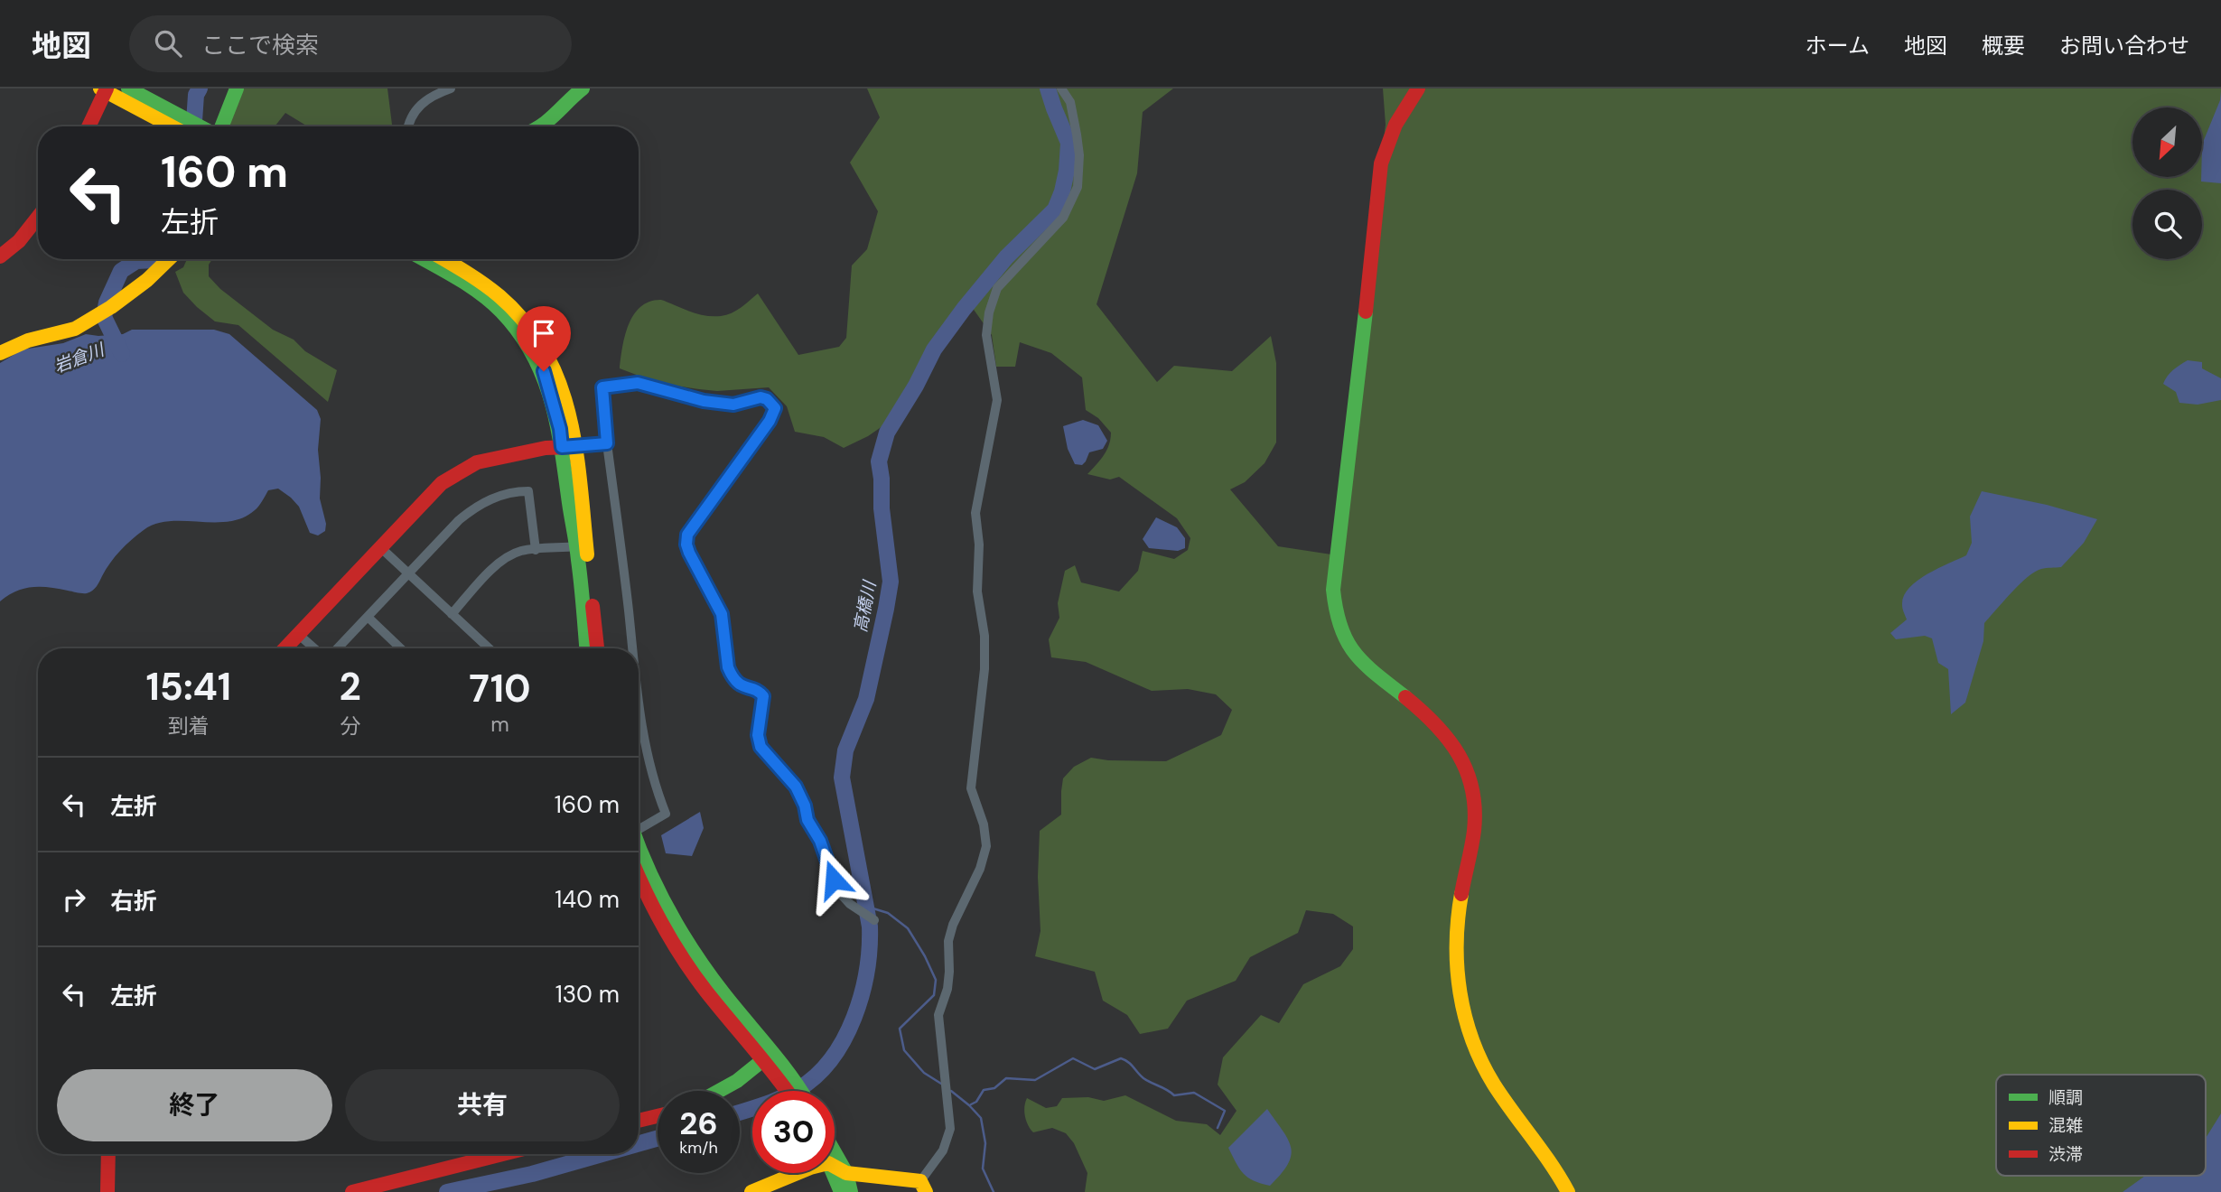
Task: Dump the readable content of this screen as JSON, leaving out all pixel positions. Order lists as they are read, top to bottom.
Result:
{
  "water": ["岩倉川", "高橋川"],
  "legend": ["順調", "混雑", "渋滞"],
  "north": "bottom left",
  "page": {
    "header": "地図",
    "search": "ここで検索",
    "nav": [
      "ホーム",
      "地図",
      "概要",
      "お問い合わせ"
    ],
    "turn": ["160 m", "左折"],
    "eta": [
      "15:41",
      "到着",
      "2",
      "分",
      "710",
      "m"
    ],
    "list": [
      {
        "name": "左折",
        "value": "160 m"
      },
      {
        "name": "右折",
        "value": "140 m"
      },
      {
        "name": "左折",
        "value": "130 m"
      }
    ],
    "buttons": ["終了", "共有"],
    "speed": "26 km/h",
    "limit": "30"
  }
}
